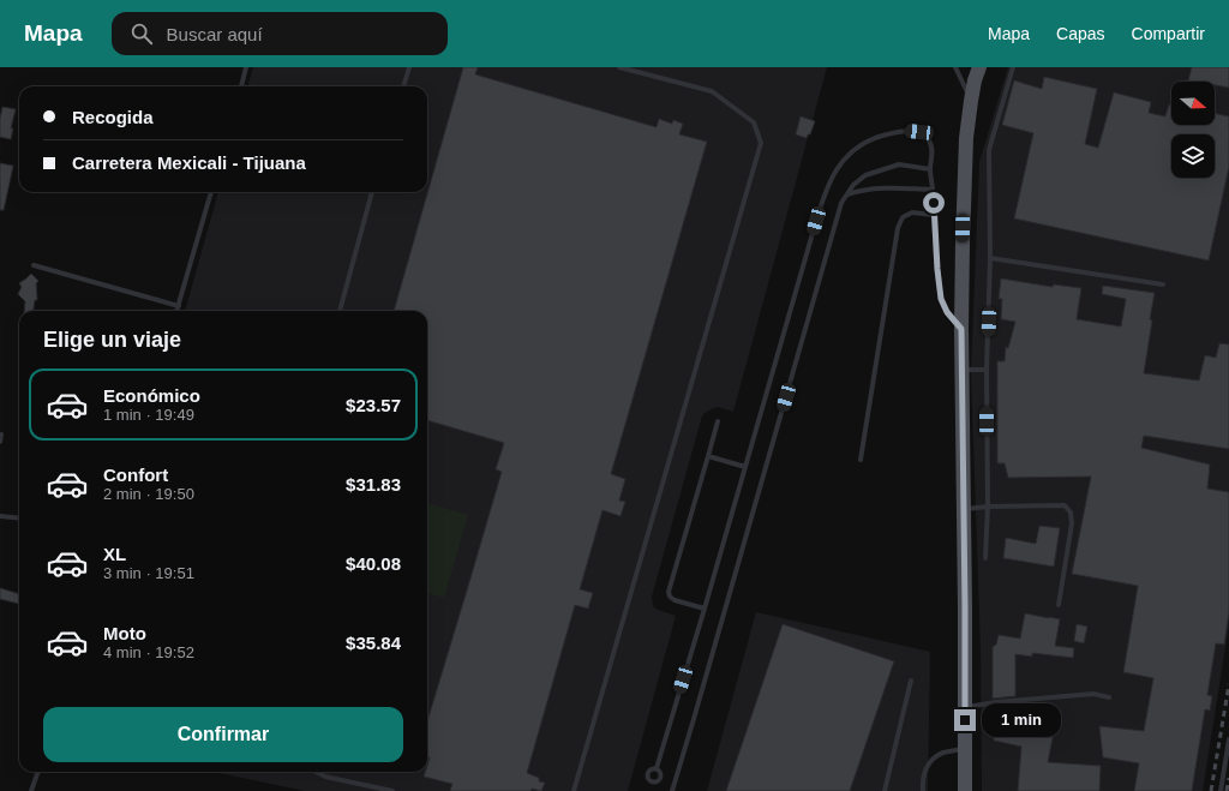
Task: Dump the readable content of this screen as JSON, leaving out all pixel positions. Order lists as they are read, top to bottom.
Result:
{
  "north": "right",
  "page": {
    "header": "Mapa",
    "search": "Buscar aquí",
    "nav": ["Mapa", "Capas", "Compartir"],
    "banner": ["Recogida", "Carretera Mexicali - Tijuana"],
    "heading": "Elige un viaje",
    "list": [
      {
        "name": "Económico",
        "note": "1 min · 19:49",
        "value": "$23.57"
      },
      {
        "name": "Confort",
        "note": "2 min · 19:50",
        "value": "$31.83"
      },
      {
        "name": "XL",
        "note": "3 min · 19:51",
        "value": "$40.08"
      },
      {
        "name": "Moto",
        "note": "4 min · 19:52",
        "value": "$35.84"
      }
    ],
    "buttons": "Confirmar",
    "bubble": "1 min"
  }
}
